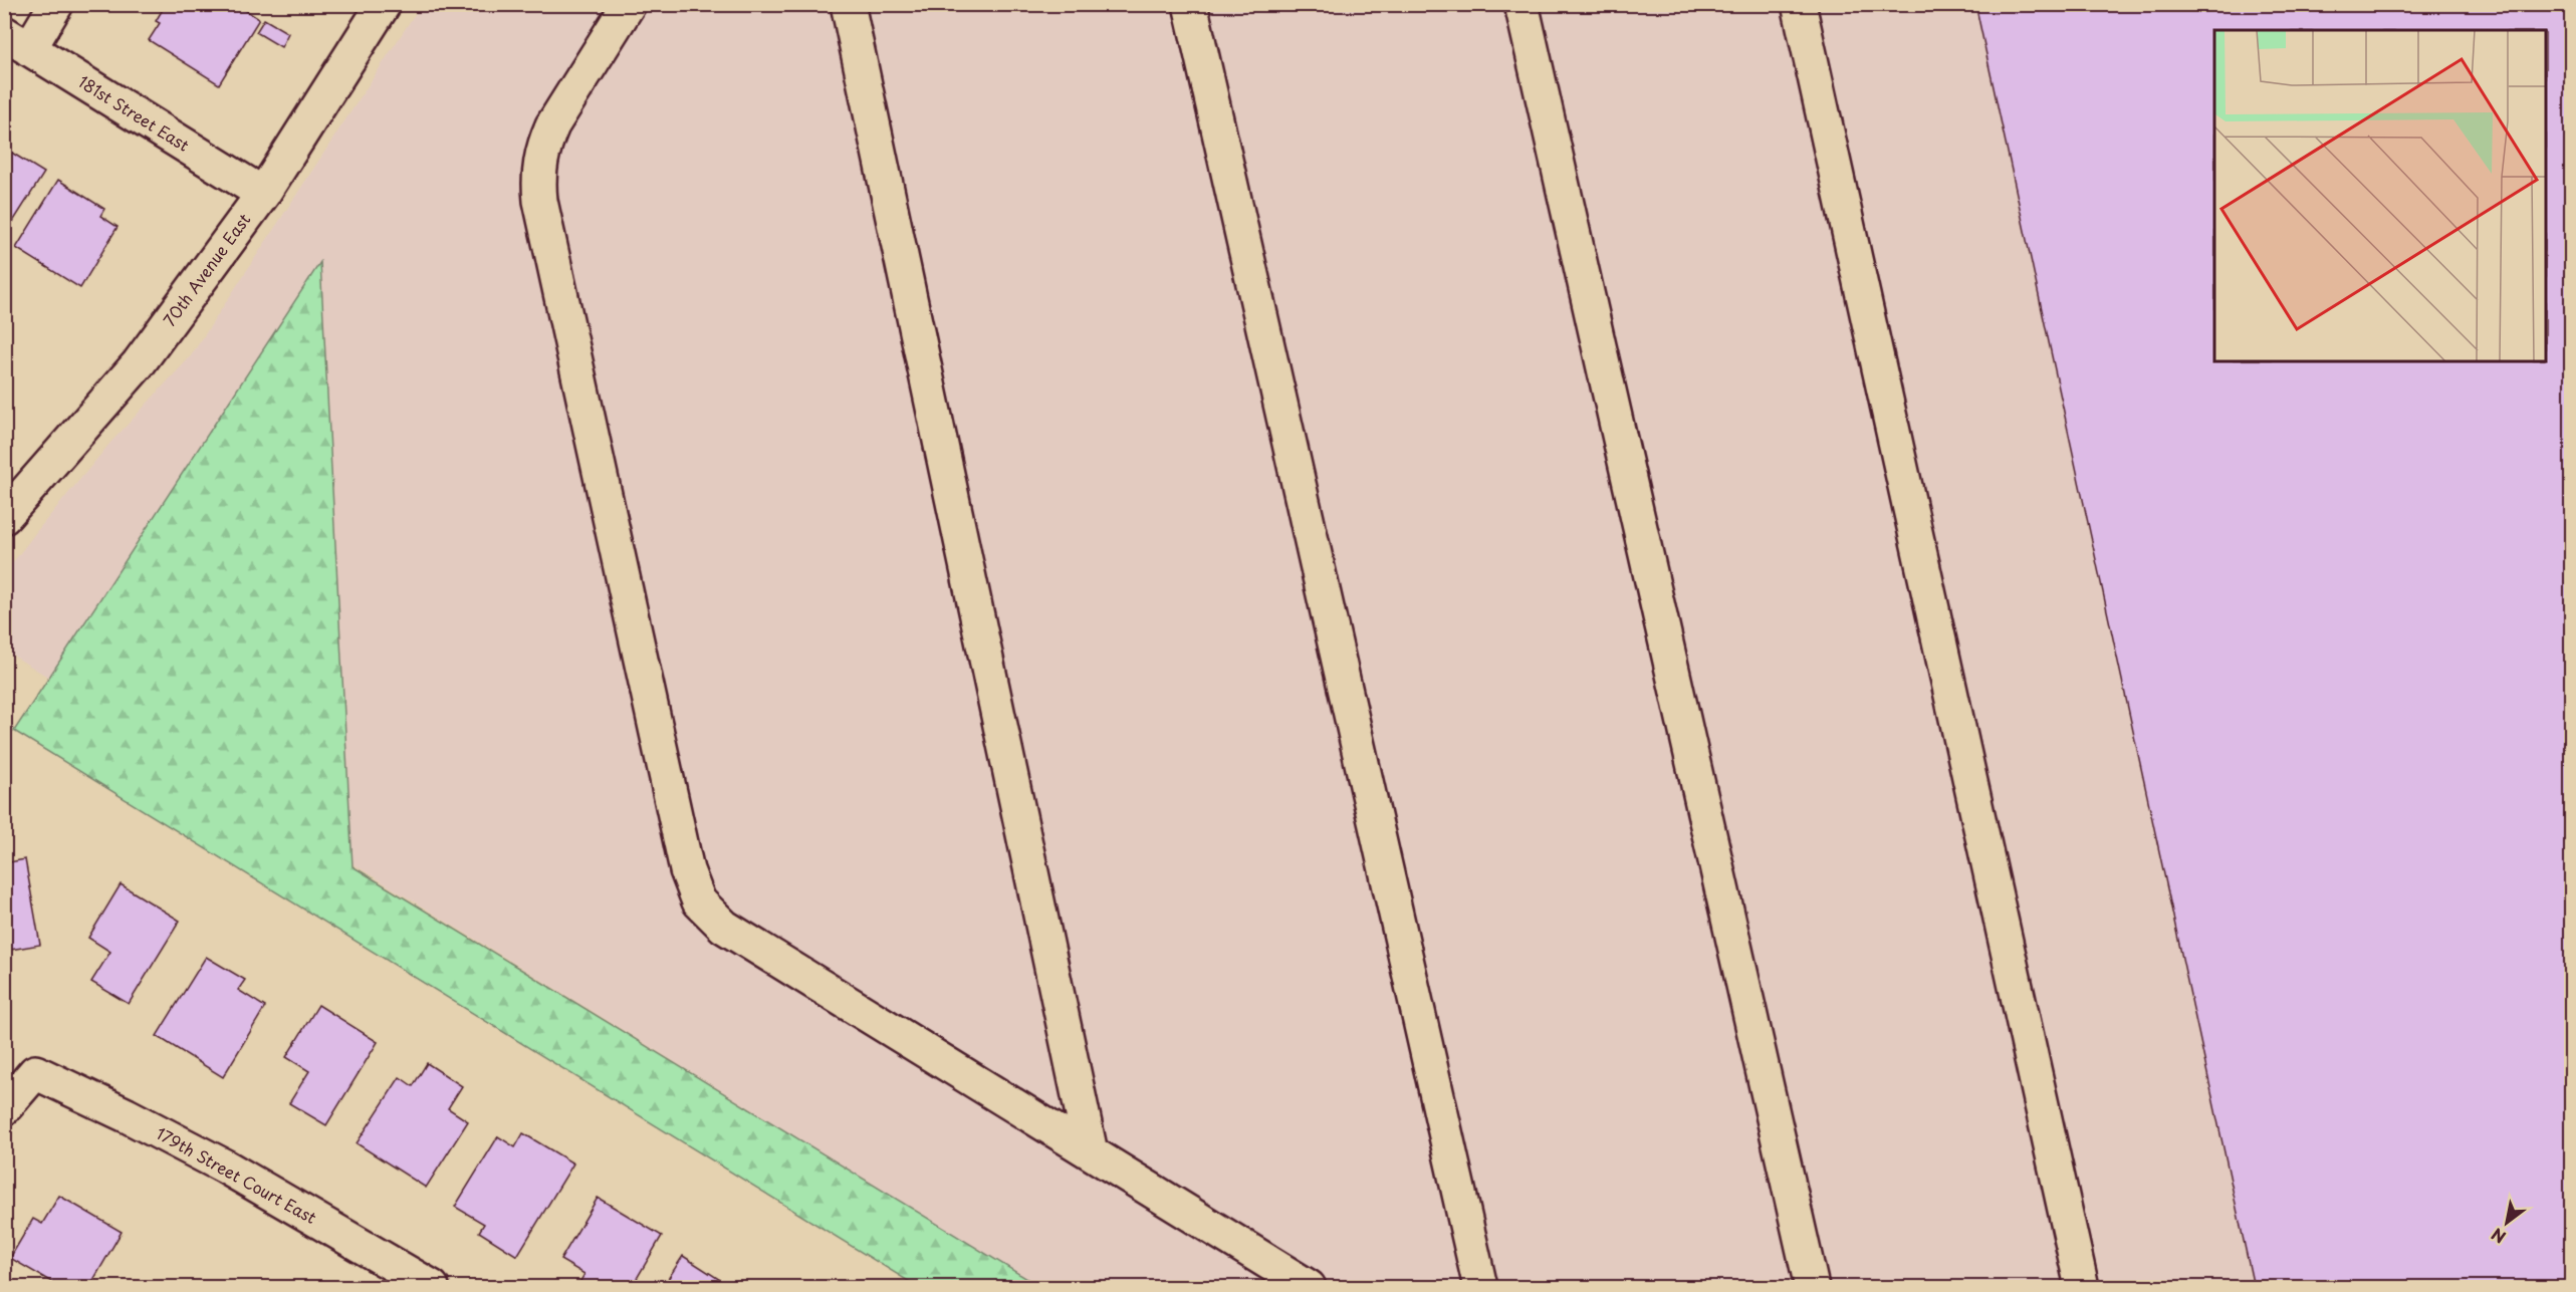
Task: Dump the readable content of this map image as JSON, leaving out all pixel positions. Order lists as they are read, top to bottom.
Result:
{
  "streets": {
    "street": ["181st Street East", "70th Avenue East", "179th Street Court East"]
  },
  "crossings": [
    ["181st Street East", "70th Avenue East"]
  ],
  "north": "bottom left"
}
